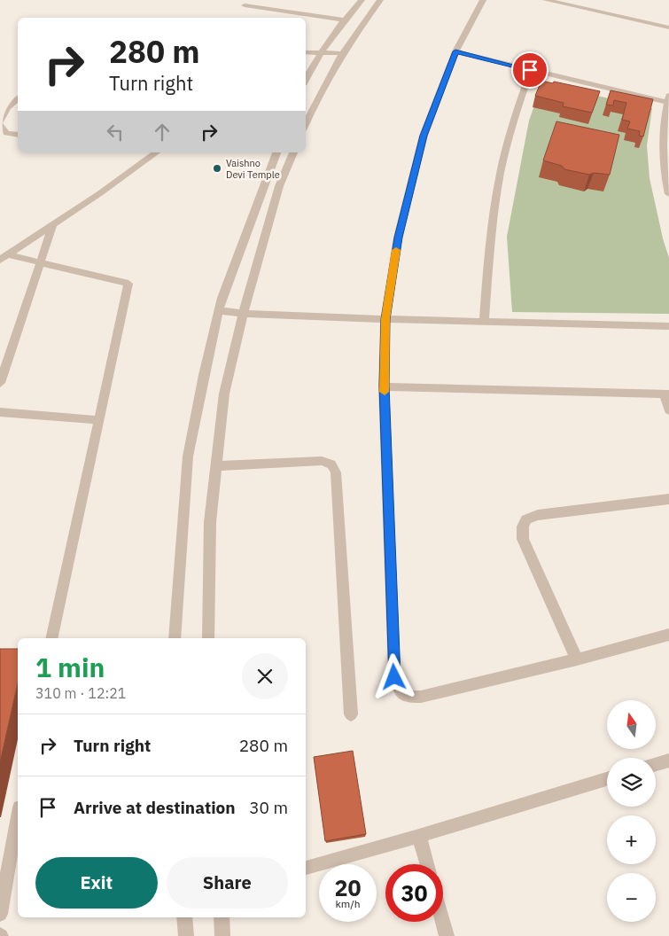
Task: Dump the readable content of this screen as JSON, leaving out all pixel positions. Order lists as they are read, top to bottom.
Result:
{
  "places": ["Vaishno Devi Temple"],
  "north": "top",
  "page": {
    "turn": ["280 m", "Turn right"],
    "heading": ["1 min", "310 m · 12:21"],
    "map_buttons": ["+", "−"],
    "list": [
      {
        "name": "Turn right",
        "value": "280 m"
      },
      {
        "name": "Arrive at destination",
        "value": "30 m"
      }
    ],
    "buttons": ["Exit", "Share"],
    "speed": "20 km/h",
    "limit": "30"
  }
}
